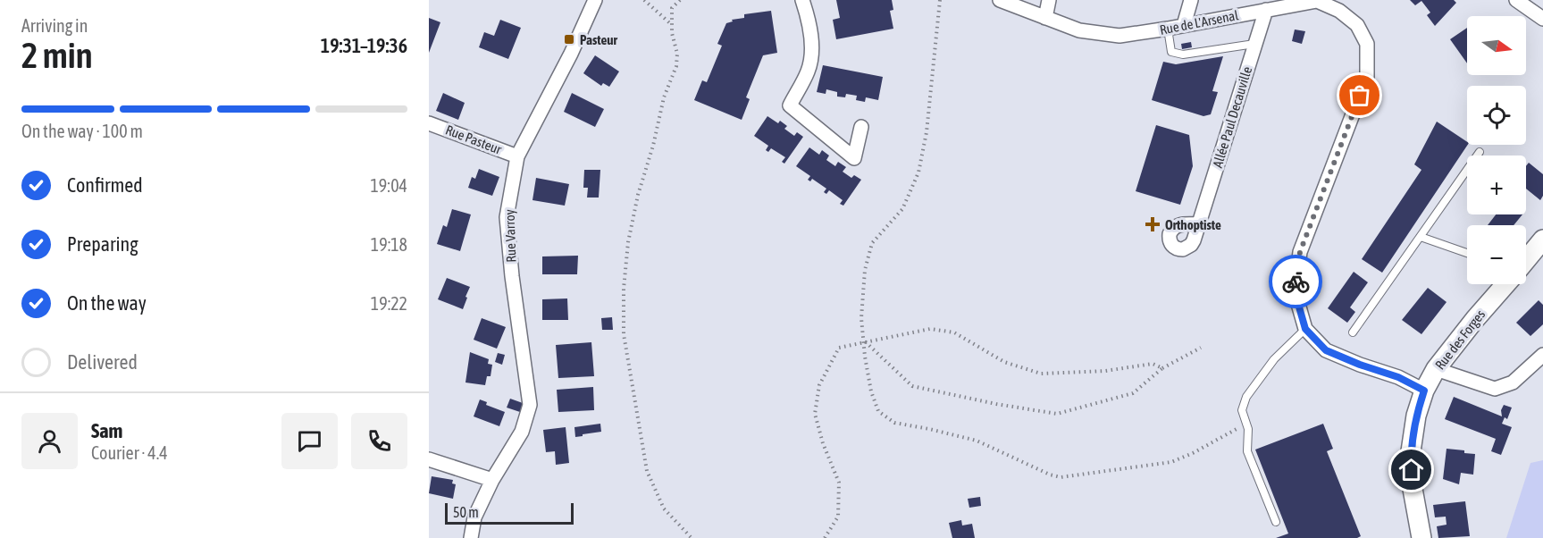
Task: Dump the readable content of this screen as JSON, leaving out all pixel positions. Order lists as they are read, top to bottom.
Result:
{
  "streets": {
    "main road": ["Rue des Forges"],
    "street": [
      "Rue de L'Arsenal",
      "Allée Paul Decauville",
      "Rue Pasteur",
      "Rue Varroy"
    ]
  },
  "crossings": [
    ["Rue de L'Arsenal", "Allée Paul Decauville"],
    ["Rue de L'Arsenal", "Rue des Forges"],
    ["Rue Pasteur", "Rue Varroy"]
  ],
  "places": {
    "transit": ["Pasteur"],
    "health": ["Orthoptiste"]
  },
  "scale_bar": "50 m",
  "north": "right",
  "page": {
    "heading": ["2 min", "Arriving in", "19:31–19:36"],
    "panel": ["Sam", "Courier · 4.4"],
    "map_buttons": ["+", "−"],
    "bar": "On the way · 100 m",
    "list": [
      ["Confirmed", "19:04"],
      ["Preparing", "19:18"],
      ["On the way", "19:22"],
      "Delivered"
    ],
    "scale": "50 m"
  }
}
